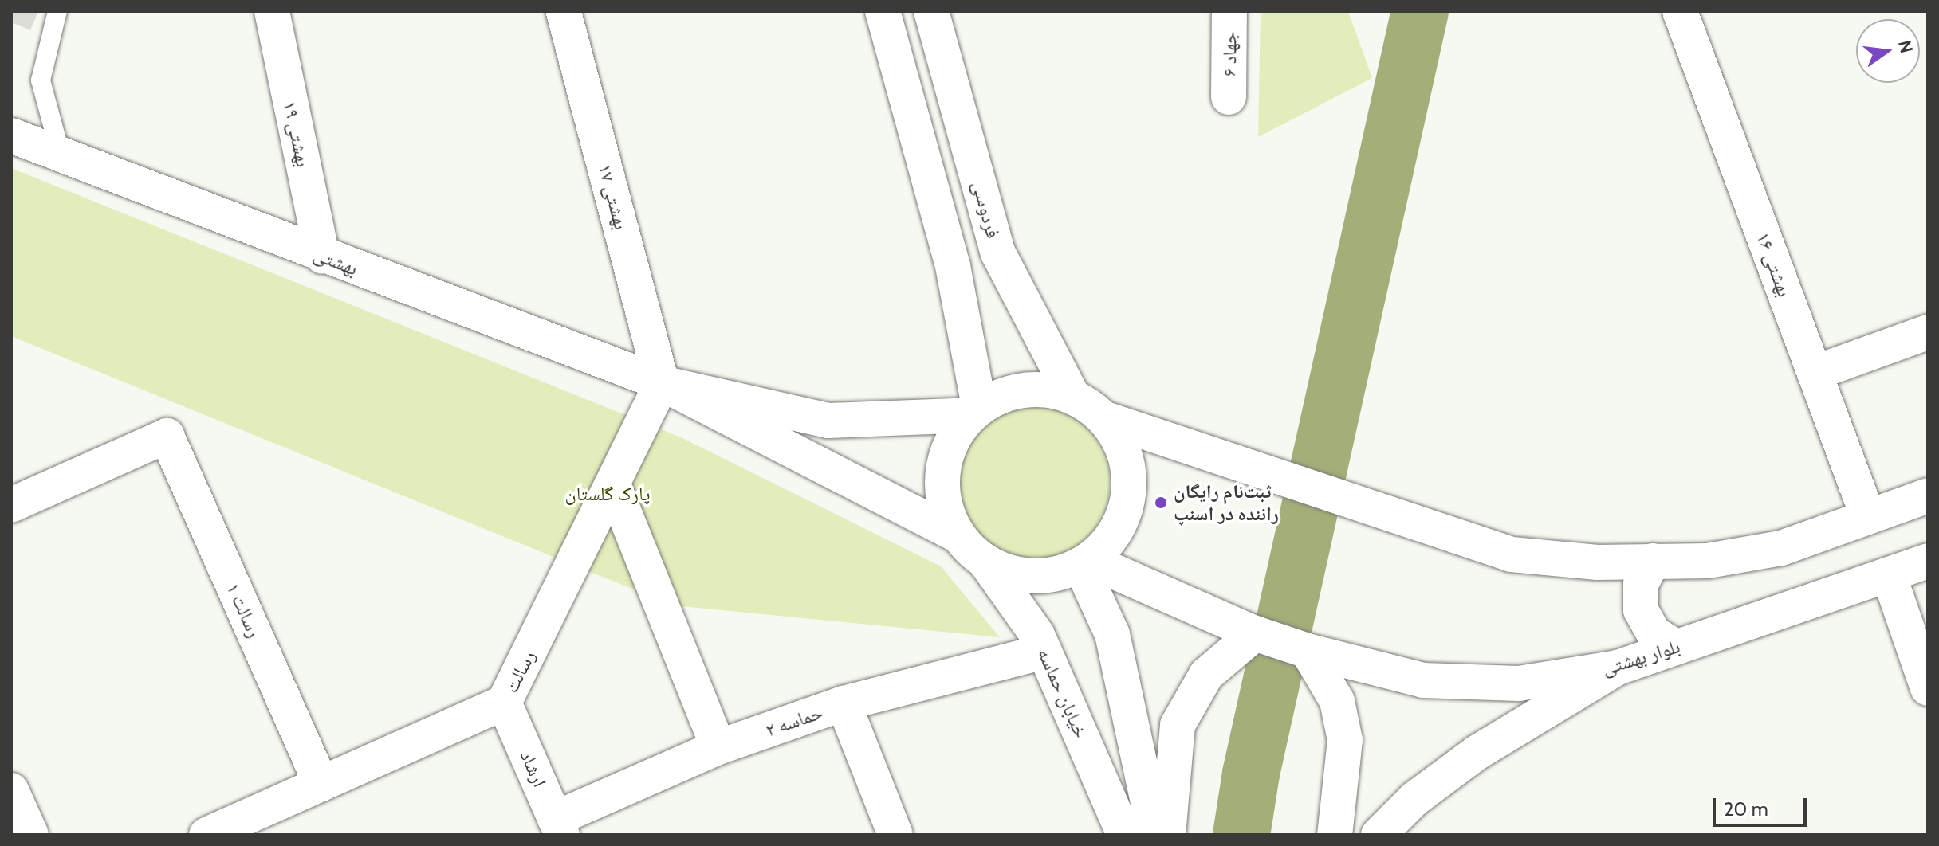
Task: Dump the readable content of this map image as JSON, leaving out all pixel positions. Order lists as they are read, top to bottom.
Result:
{
  "streets": {
    "main road": [
      "جهاد ۶",
      "بهشتی ۱۹",
      "بهشتی ۱۷",
      "فردوسی",
      "بهشتی",
      "بهشتی ۱۶",
      "رسالت ۱",
      "بلوار بهشتی",
      "رسالت",
      "خیابان حماسه",
      "حماسه ۲",
      "ارشاد"
    ]
  },
  "crossings": [
    ["بهشتی ۱۹", "بهشتی"],
    ["بهشتی ۱۷", "بهشتی"],
    ["بهشتی ۱۷", "رسالت"],
    ["فردوسی", "بلوار بهشتی"],
    ["فردوسی", "خیابان حماسه"],
    ["بهشتی", "رسالت"],
    ["رسالت ۱", "رسالت"],
    ["بلوار بهشتی", "خیابان حماسه"],
    ["رسالت", "ارشاد"],
    ["خیابان حماسه", "حماسه ۲"],
    ["حماسه ۲", "ارشاد"]
  ],
  "parks": ["پارک گلستان"],
  "places": ["ثبت‌نام رایگان راننده در اسنپ"],
  "scale_bar": "20 m",
  "north": "right"
}
